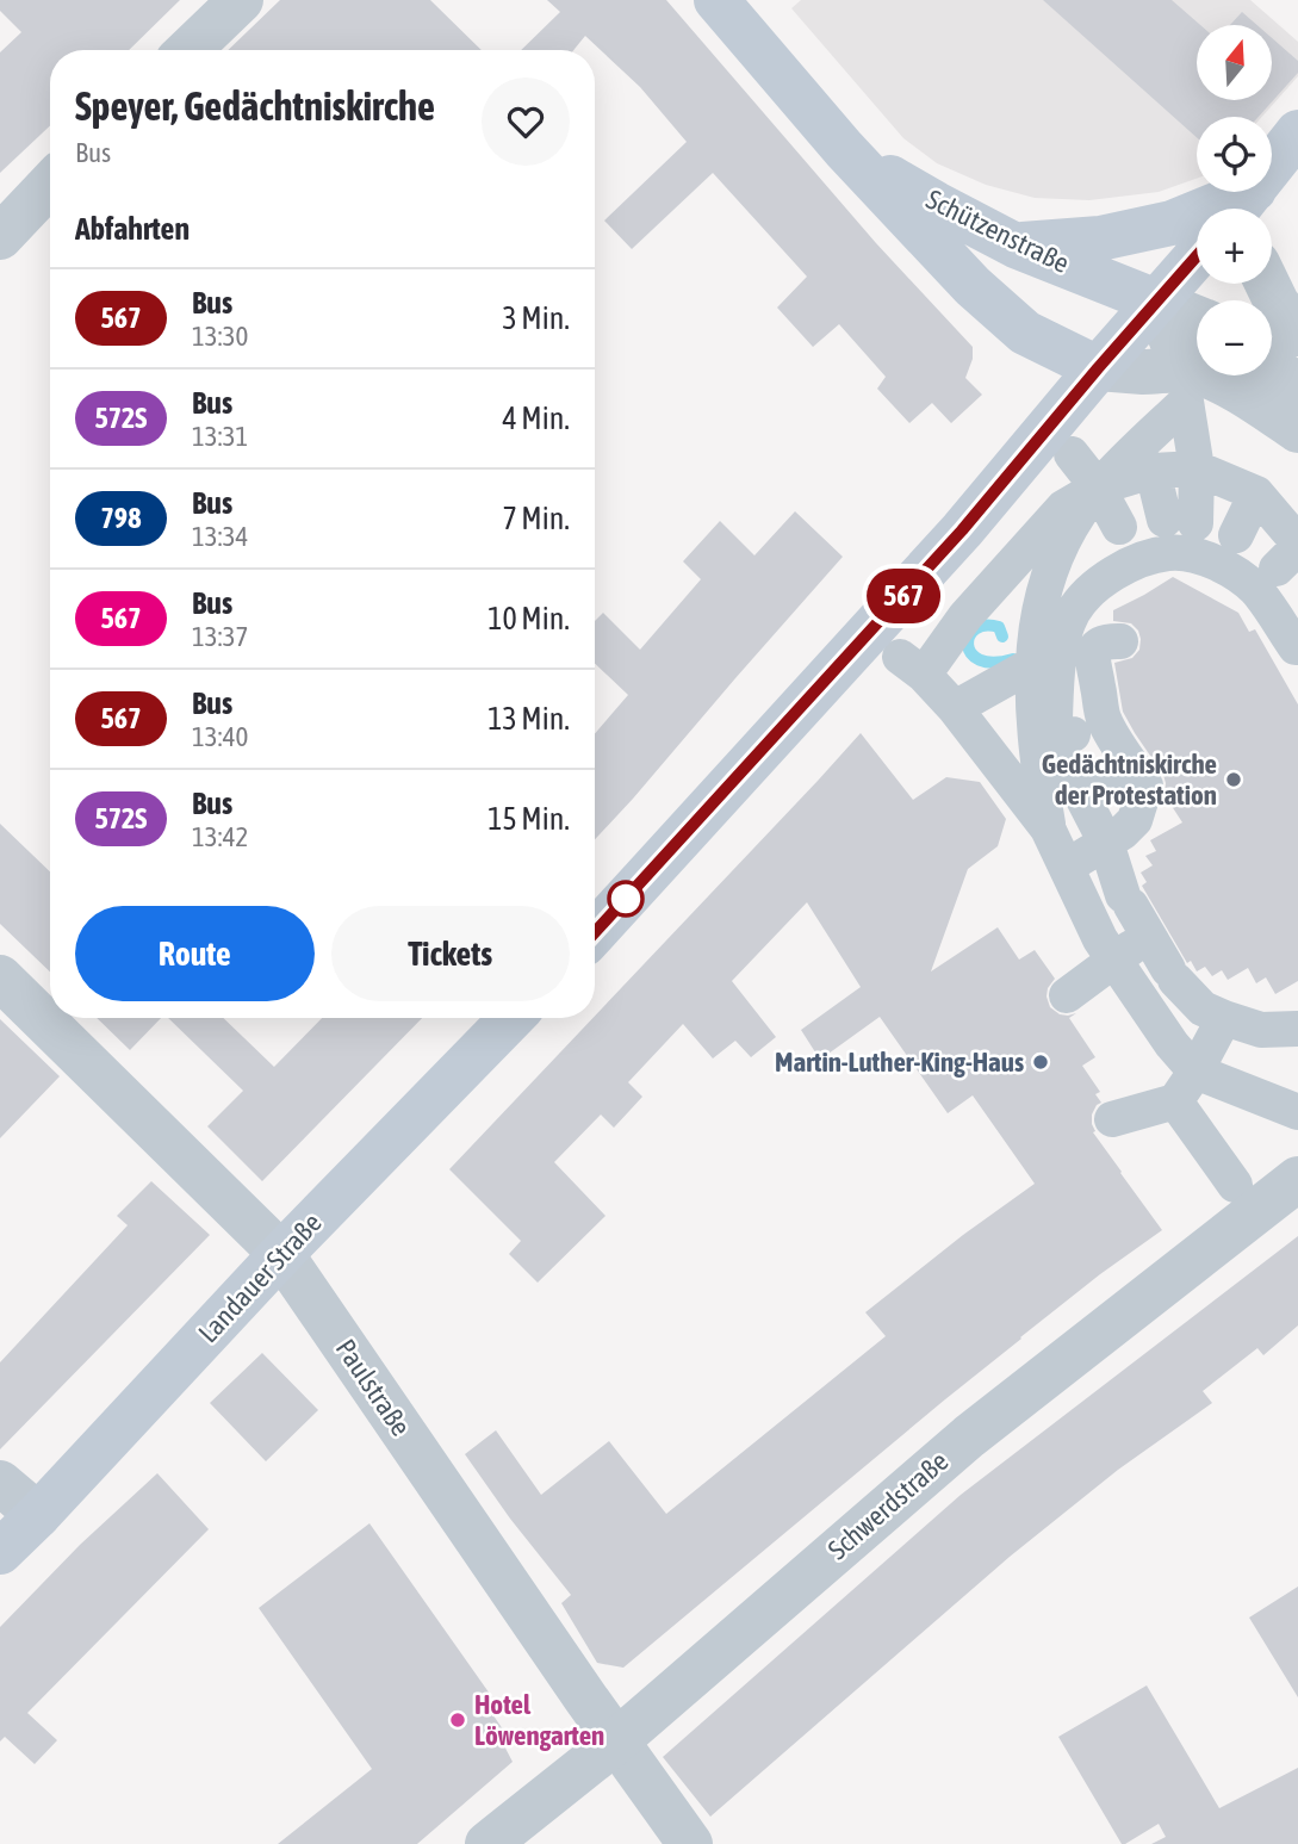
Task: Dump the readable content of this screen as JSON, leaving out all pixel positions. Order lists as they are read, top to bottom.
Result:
{
  "streets": {
    "main road": ["Schützenstraße", "Landauer Straße"],
    "street": ["Paulstraße", "Schwerdstraße"]
  },
  "crossings": [
    ["Landauer Straße", "Paulstraße"],
    ["Paulstraße", "Schwerdstraße"]
  ],
  "places": ["Gedächtniskirche der Protestation", "Martin-Luther-King-Haus", "Hotel Löwengarten"],
  "lines": ["bus line 567"],
  "north": "top",
  "page": {
    "on_map": "567",
    "map_buttons": ["+", "−"],
    "heading": [
      ["Speyer, Gedächtniskirche", "Bus"],
      "Abfahrten"
    ],
    "list": [
      {
        "mark": "567",
        "name": "Bus",
        "note": "13:30",
        "value": "3 Min."
      },
      {
        "mark": "572S",
        "name": "Bus",
        "note": "13:31",
        "value": "4 Min."
      },
      {
        "mark": "798",
        "name": "Bus",
        "note": "13:34",
        "value": "7 Min."
      },
      {
        "mark": "567",
        "name": "Bus",
        "note": "13:37",
        "value": "10 Min."
      },
      {
        "mark": "567",
        "name": "Bus",
        "note": "13:40",
        "value": "13 Min."
      },
      {
        "mark": "572S",
        "name": "Bus",
        "note": "13:42",
        "value": "15 Min."
      }
    ],
    "buttons": ["Route", "Tickets"]
  }
}
